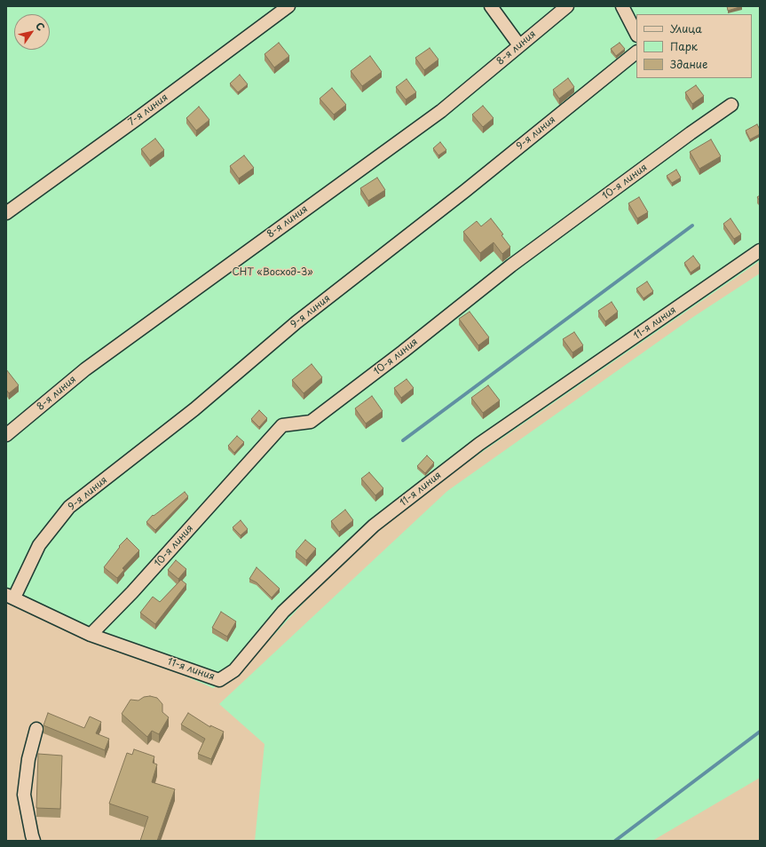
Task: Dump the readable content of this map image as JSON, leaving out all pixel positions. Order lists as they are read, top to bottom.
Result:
{
  "streets": {
    "street": [
      "8-я линия",
      "7-я линия",
      "9-я линия",
      "10-я линия",
      "11-я линия"
    ]
  },
  "crossings": [
    ["10-я линия", "11-я линия"]
  ],
  "parks": ["СНТ «Восход-3»"],
  "legend": ["Улица", "Парк", "Здание"],
  "north": "top right"
}
